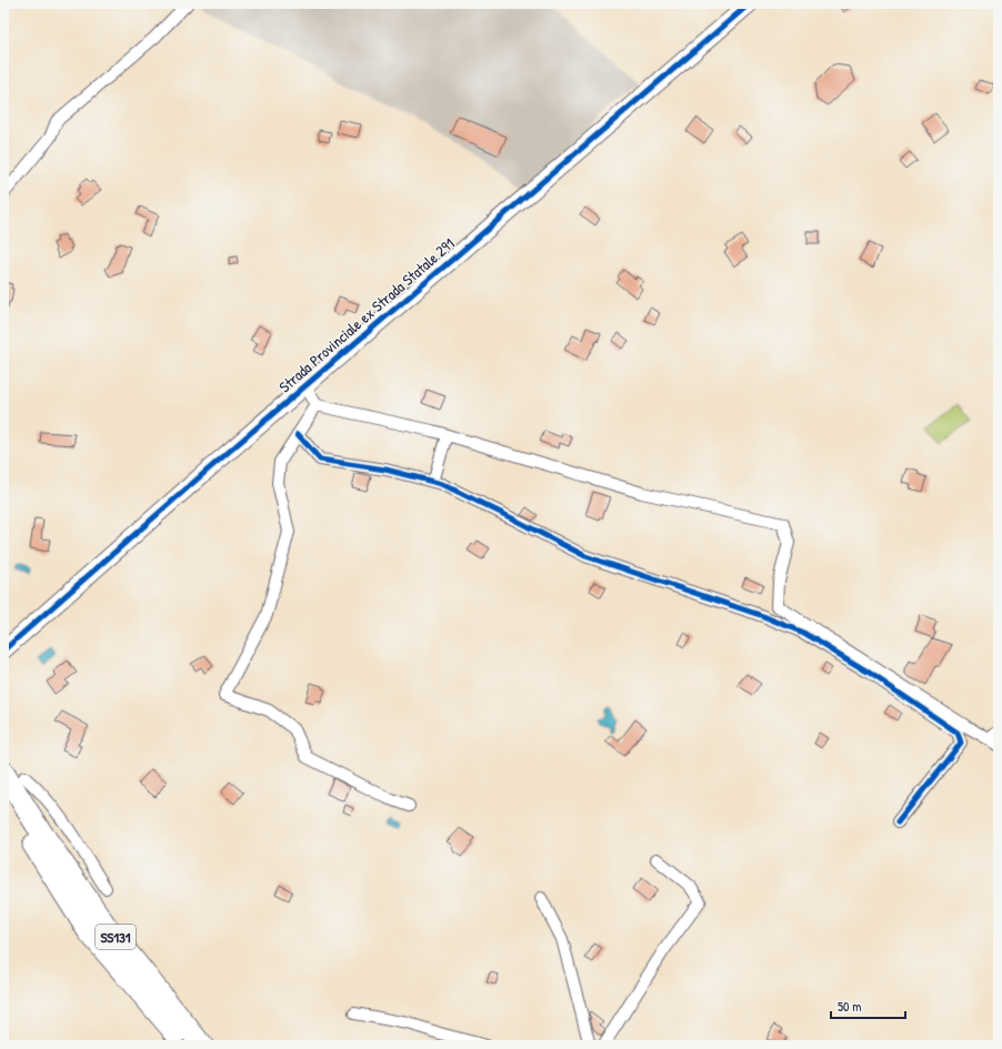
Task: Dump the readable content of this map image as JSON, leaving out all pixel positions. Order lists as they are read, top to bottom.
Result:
{
  "streets": {
    "highway": ["SS131"],
    "street": ["Strada Provinciale ex Strada Statale 291"]
  },
  "scale_bar": "50 m"
}
